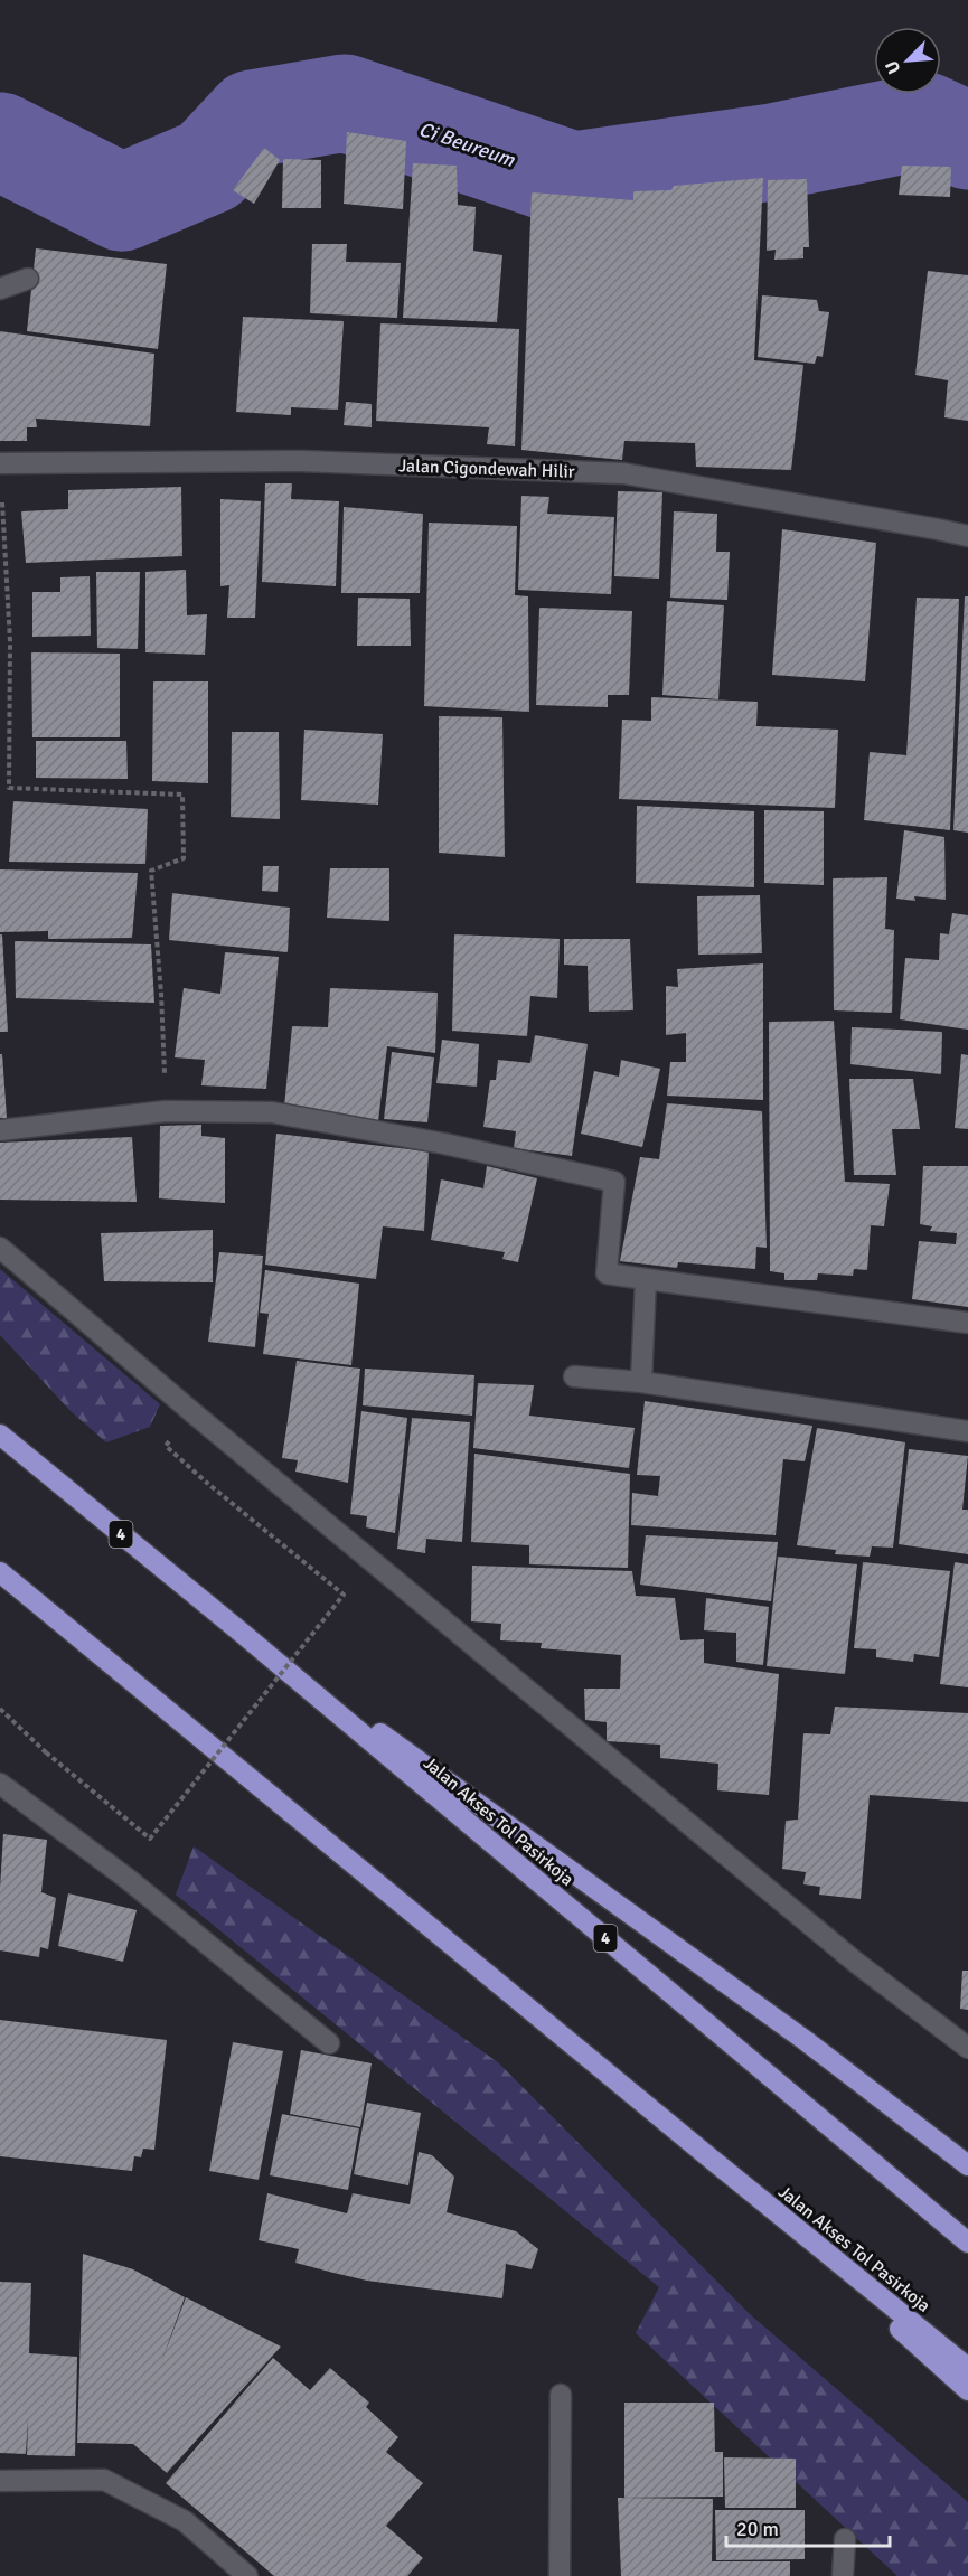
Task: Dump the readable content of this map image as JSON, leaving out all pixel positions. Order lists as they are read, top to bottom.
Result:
{
  "streets": {
    "highway": ["4", "Jalan Akses Tol Pasirkoja"],
    "street": ["Jalan Cigondewah Hilir"]
  },
  "water": ["Ci Beureum"],
  "scale_bar": "20 m",
  "north": "bottom left"
}
